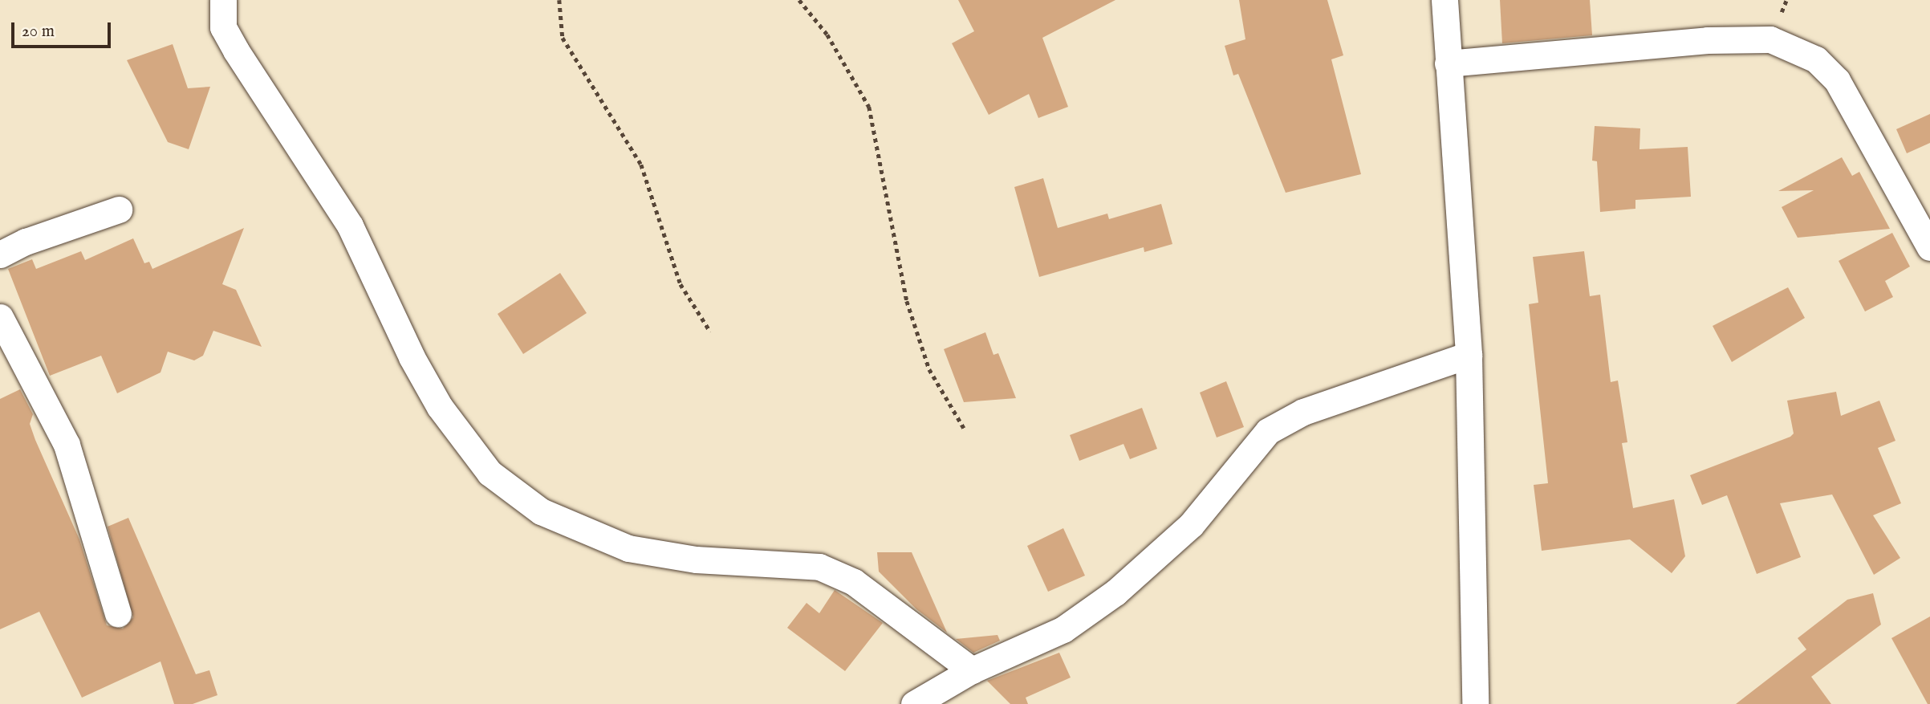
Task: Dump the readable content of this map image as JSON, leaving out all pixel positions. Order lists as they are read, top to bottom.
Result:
{
  "scale_bar": "20 m"
}
